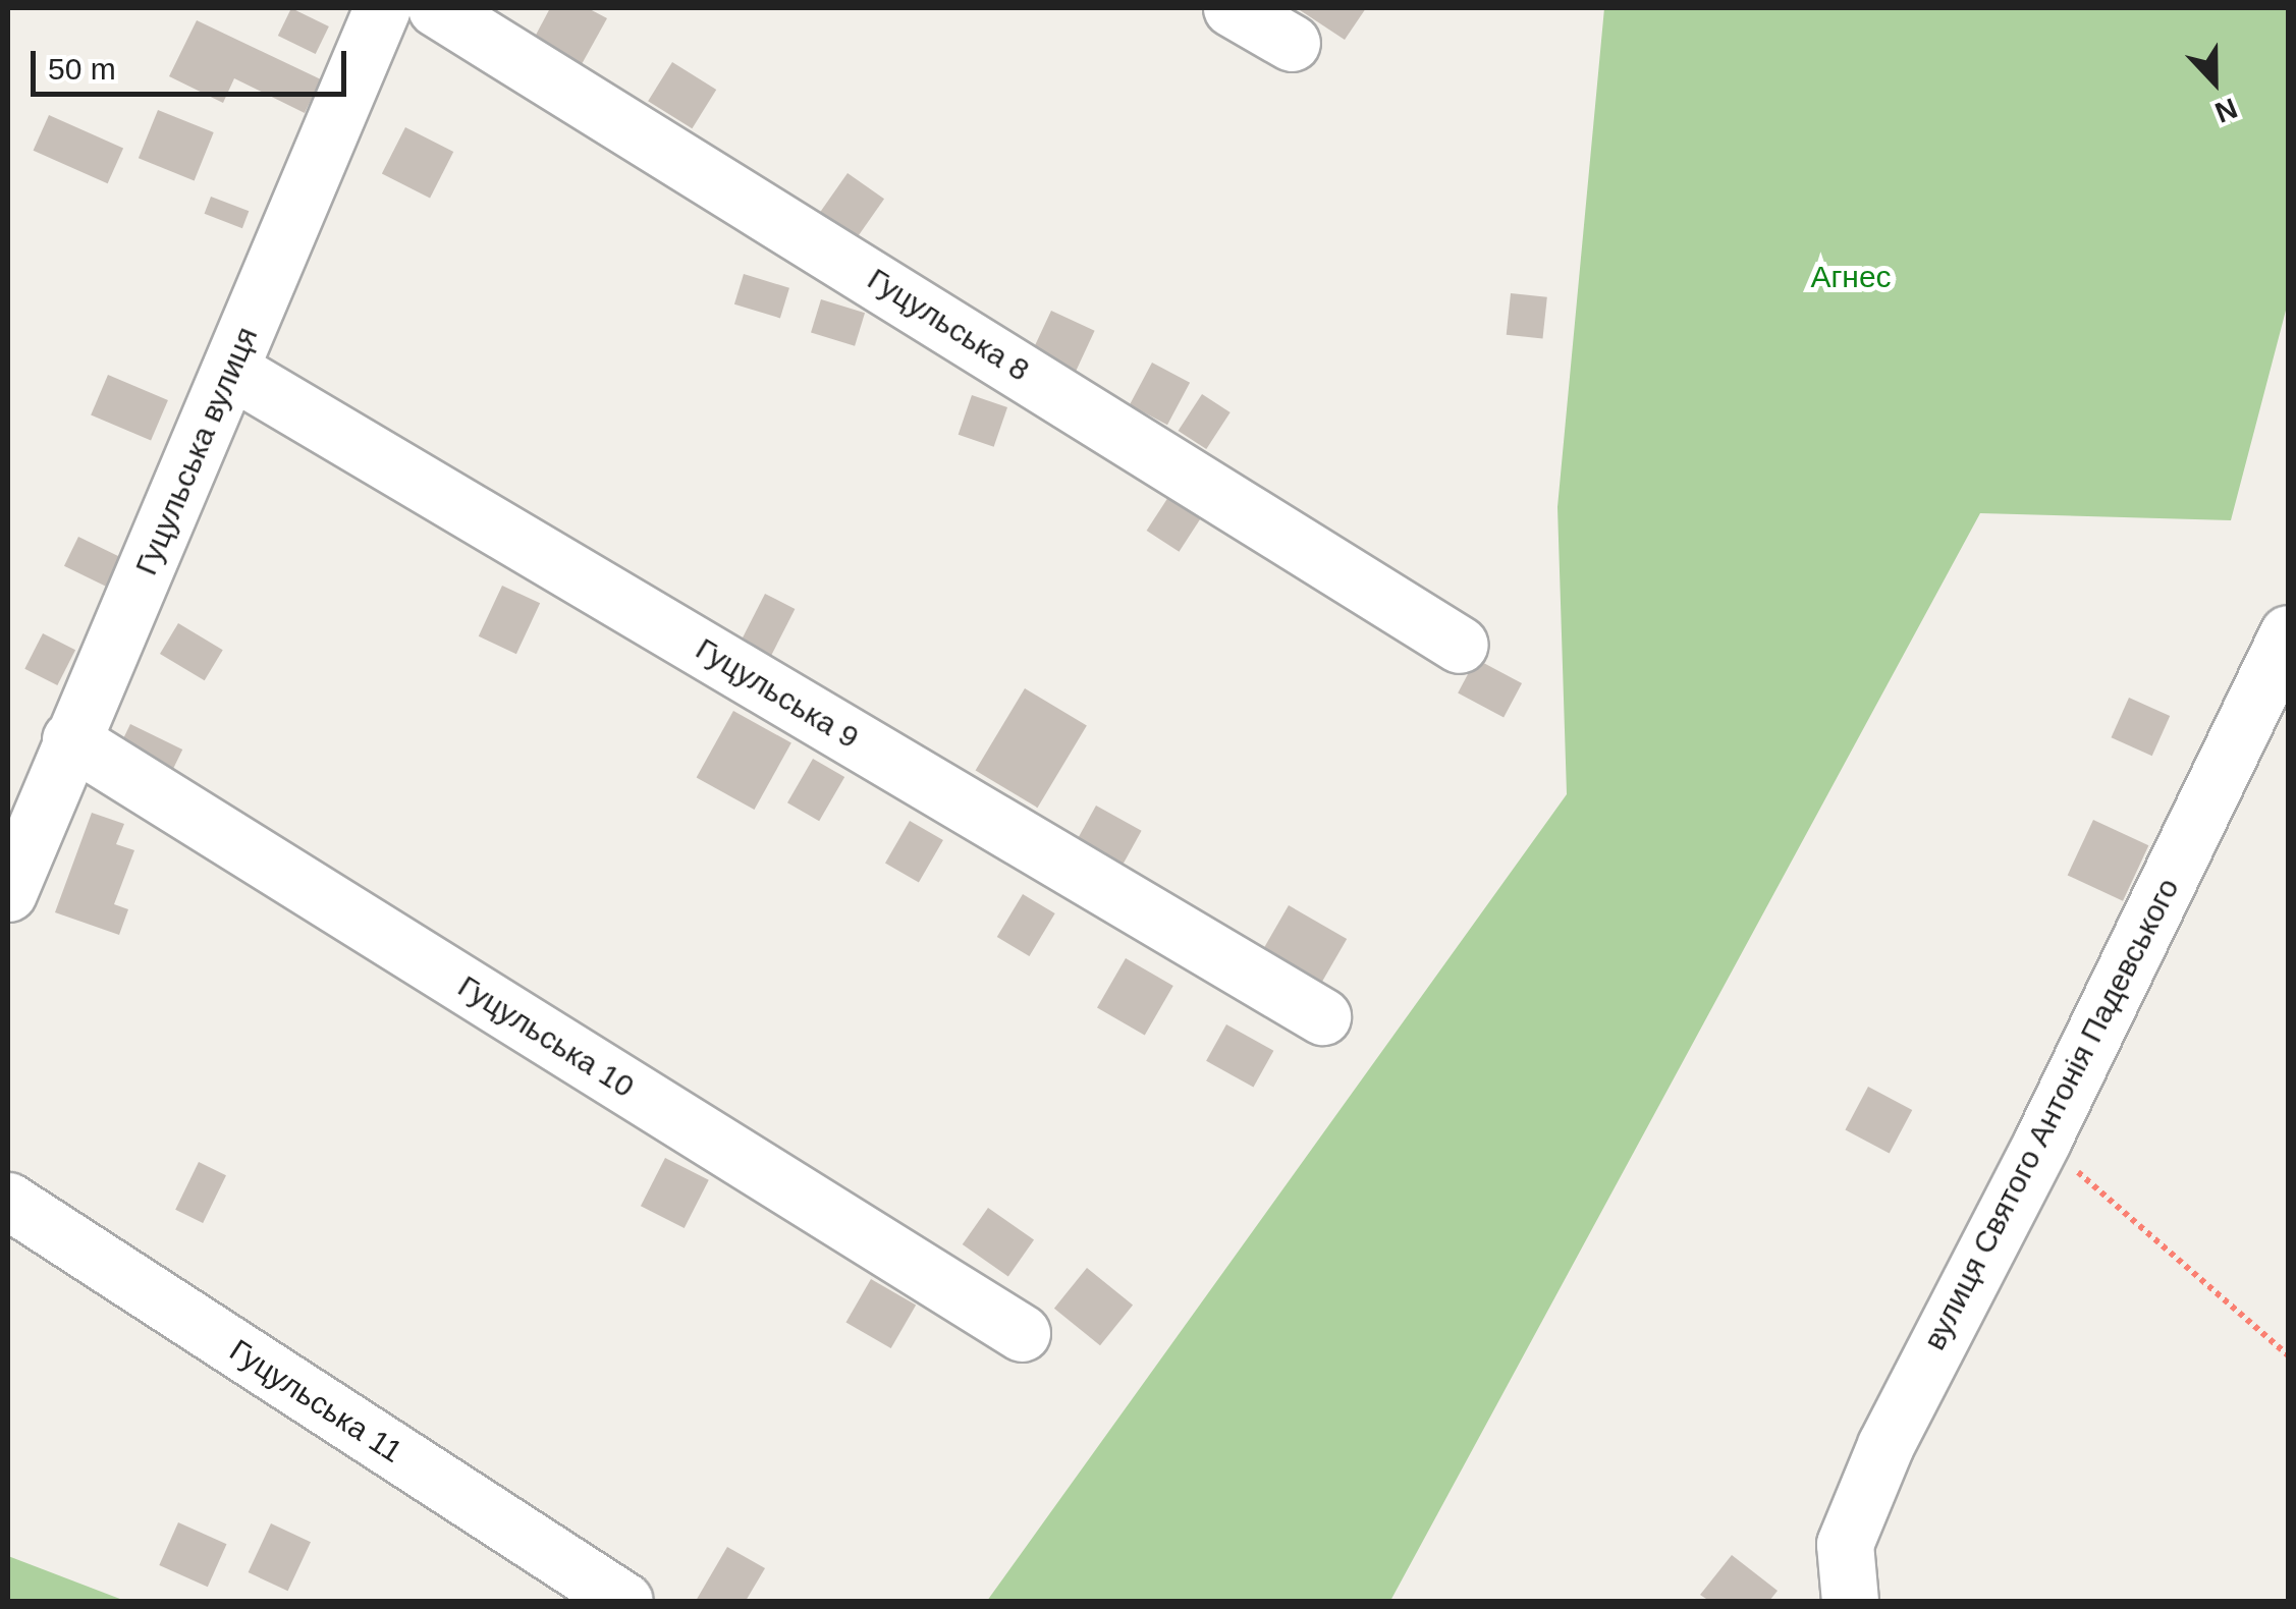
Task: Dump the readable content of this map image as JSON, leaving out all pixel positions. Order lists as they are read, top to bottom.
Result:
{
  "streets": {
    "street": [
      "Гуцульська 8",
      "Гуцульська вулиця",
      "Гуцульська 9",
      "Гуцульська 10",
      "вулиця Святого Антонія Падевського",
      "Гуцульська 11"
    ]
  },
  "crossings": [
    ["Гуцульська вулиця", "Гуцульська 9"],
    ["Гуцульська вулиця", "Гуцульська 10"]
  ],
  "parks": ["Агнес"],
  "scale_bar": "50 m",
  "north": "bottom"
}
